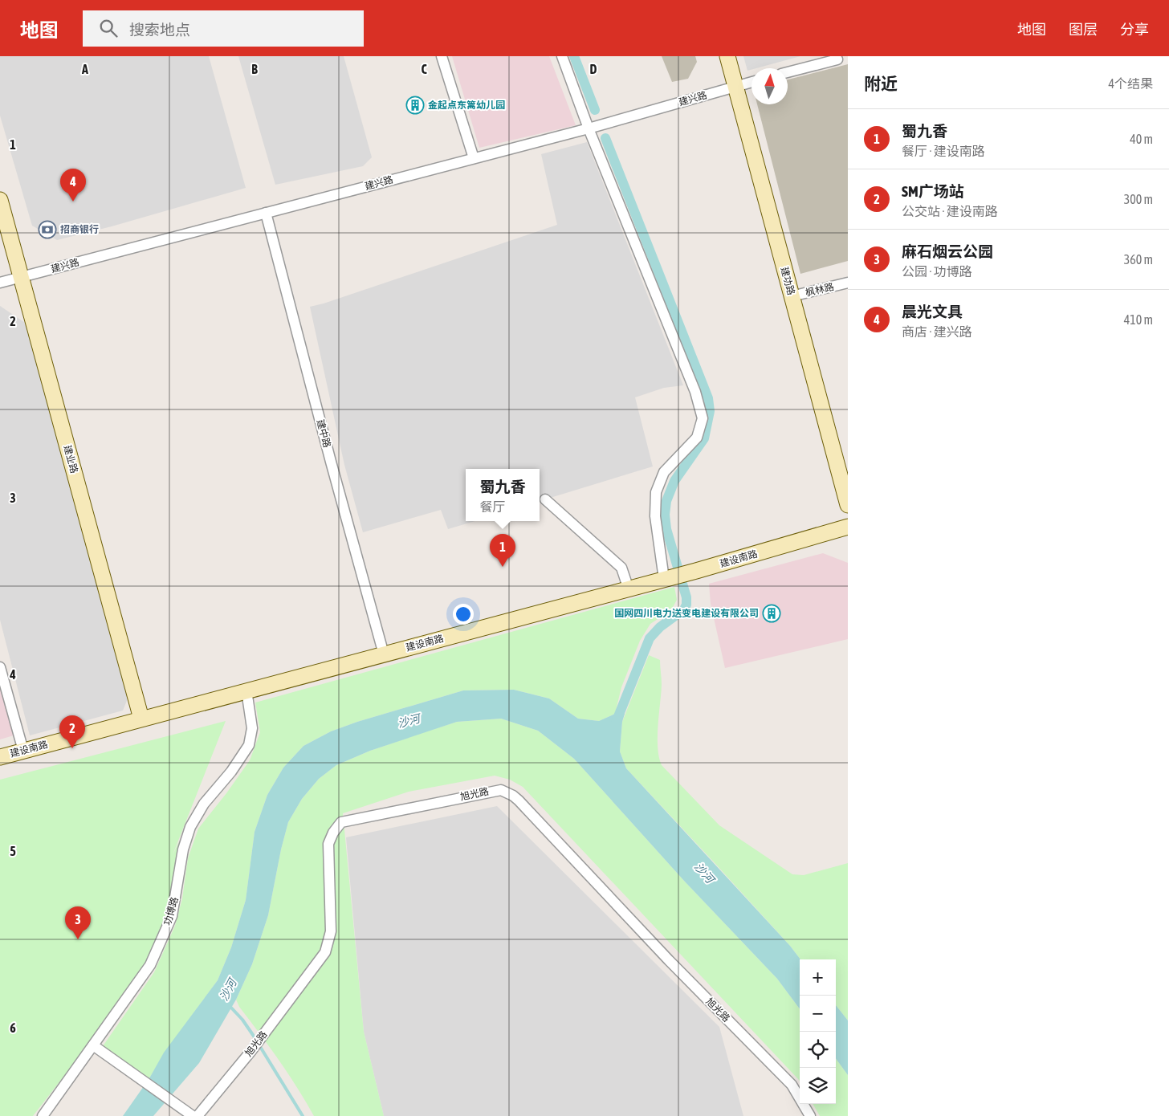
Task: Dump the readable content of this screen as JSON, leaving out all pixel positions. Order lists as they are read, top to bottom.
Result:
{
  "streets": {
    "street": [
      "建兴路",
      "建功路",
      "枫林路",
      "建中路",
      "建业路",
      "建设南路",
      "旭光路",
      "功博路"
    ]
  },
  "crossings": [
    ["建兴路", "建功路"],
    ["建兴路", "建中路"],
    ["建兴路", "建业路"],
    ["建功路", "枫林路"],
    ["建中路", "建设南路"],
    ["建业路", "建设南路"],
    ["建设南路", "功博路"]
  ],
  "water": ["沙河"],
  "places": {
    "building": ["金起点东篱幼儿园", "国网四川电力送变电建设有限公司"],
    "bank": ["招商银行"]
  },
  "north": "top",
  "page": {
    "header": "地图",
    "search": "搜索地点",
    "nav": ["地图", "图层", "分享"],
    "heading": ["附近", "4个结果"],
    "list": [
      {
        "mark": "1",
        "name": "蜀九香",
        "note": "餐厅 · 建设南路",
        "value": "40 m"
      },
      {
        "mark": "2",
        "name": "SM广场站",
        "note": "公交站 · 建设南路",
        "value": "300 m"
      },
      {
        "mark": "3",
        "name": "麻石烟云公园",
        "note": "公园 · 功博路",
        "value": "360 m"
      },
      {
        "mark": "4",
        "name": "晨光文具",
        "note": "商店 · 建兴路",
        "value": "410 m"
      }
    ],
    "pins": [
      "4",
      "1",
      "2",
      "3"
    ],
    "popup": ["蜀九香", "餐厅"],
    "map_buttons": ["+", "−"]
  },
  "grid": {
    "columns": [
      "A",
      "B",
      "C",
      "D"
    ],
    "rows": [
      "1",
      "2",
      "3",
      "4",
      "5",
      "6"
    ]
  }
}
